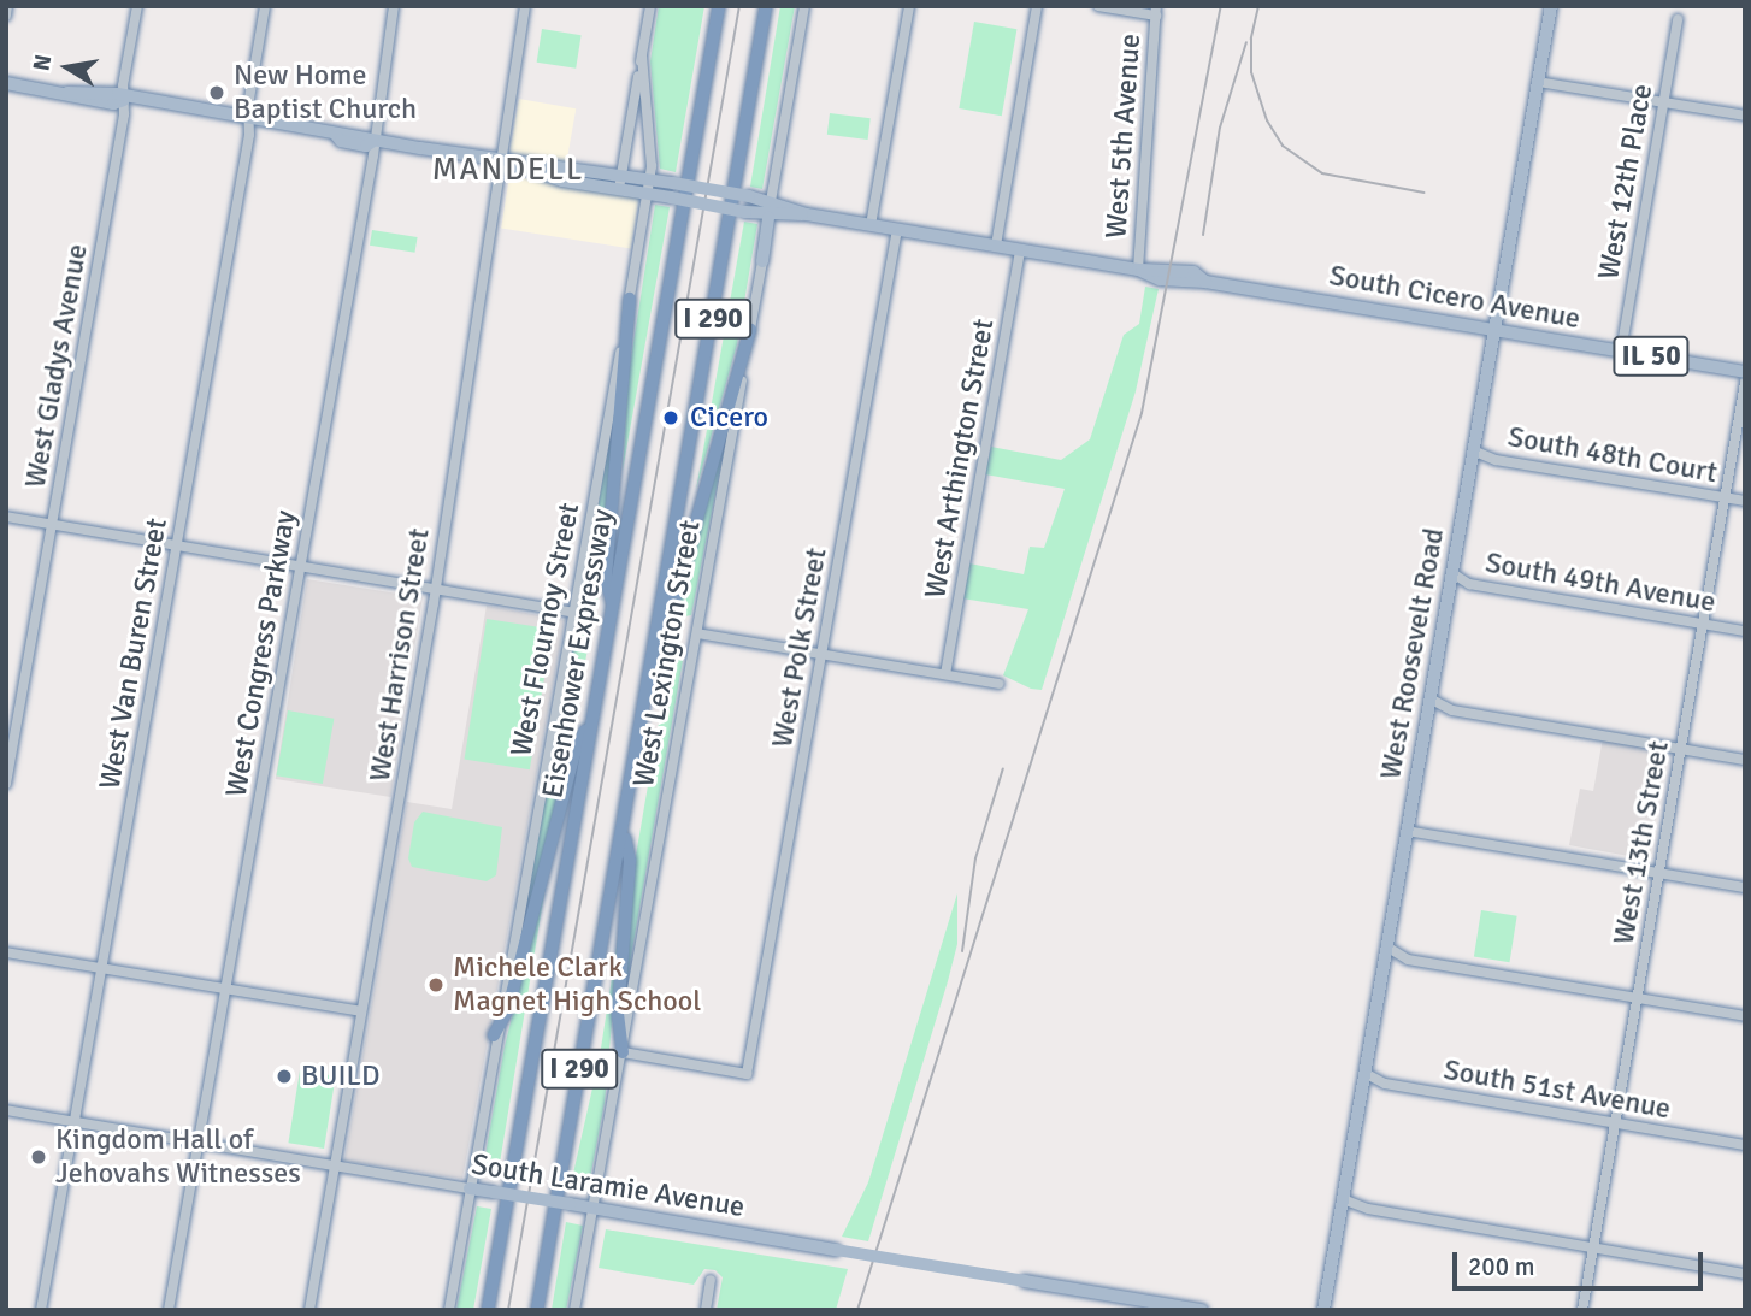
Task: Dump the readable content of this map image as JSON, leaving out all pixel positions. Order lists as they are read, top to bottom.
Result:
{
  "streets": {
    "highway": ["I 290", "Eisenhower Expressway"],
    "main road": [
      "South Cicero Avenue",
      "IL 50",
      "West Lexington Street",
      "West Roosevelt Road",
      "South Laramie Avenue"
    ],
    "street": [
      "West 5th Avenue",
      "West 12th Place",
      "West Gladys Avenue",
      "South 48th Court",
      "West Arthington Street",
      "South 49th Avenue",
      "West Flournoy Street",
      "West Polk Street",
      "West Van Buren Street",
      "West Congress Parkway",
      "West Harrison Street",
      "West 13th Street",
      "South 51st Avenue"
    ]
  },
  "crossings": [
    ["West 5th Avenue", "South Cicero Avenue"],
    ["West 12th Place", "South Cicero Avenue"],
    ["South Cicero Avenue", "West Gladys Avenue"],
    ["South Cicero Avenue", "West Arthington Street"],
    ["South Cicero Avenue", "West Flournoy Street"],
    ["South Cicero Avenue", "West Polk Street"],
    ["South Cicero Avenue", "West Van Buren Street"],
    ["South Cicero Avenue", "West Congress Parkway"],
    ["South Cicero Avenue", "West Lexington Street"],
    ["South Cicero Avenue", "West Roosevelt Road"],
    ["South Cicero Avenue", "West Harrison Street"],
    ["South 48th Court", "West Roosevelt Road"],
    ["South 48th Court", "West 13th Street"],
    ["South 49th Avenue", "West Roosevelt Road"],
    ["South 49th Avenue", "West 13th Street"],
    ["West Flournoy Street", "South Laramie Avenue"],
    ["West Polk Street", "West Lexington Street"],
    ["West Van Buren Street", "South Laramie Avenue"],
    ["West Congress Parkway", "South Laramie Avenue"],
    ["West Lexington Street", "South Laramie Avenue"],
    ["West Roosevelt Road", "South 51st Avenue"],
    ["West Harrison Street", "South Laramie Avenue"],
    ["West 13th Street", "South 51st Avenue"]
  ],
  "districts": ["MANDELL"],
  "places": [
    "New Home Baptist Church",
    "Cicero",
    "Michele Clark Magnet High School",
    "BUILD",
    "Kingdom Hall of Jehovahs Witnesses"
  ],
  "scale_bar": "200 m",
  "north": "left"
}
